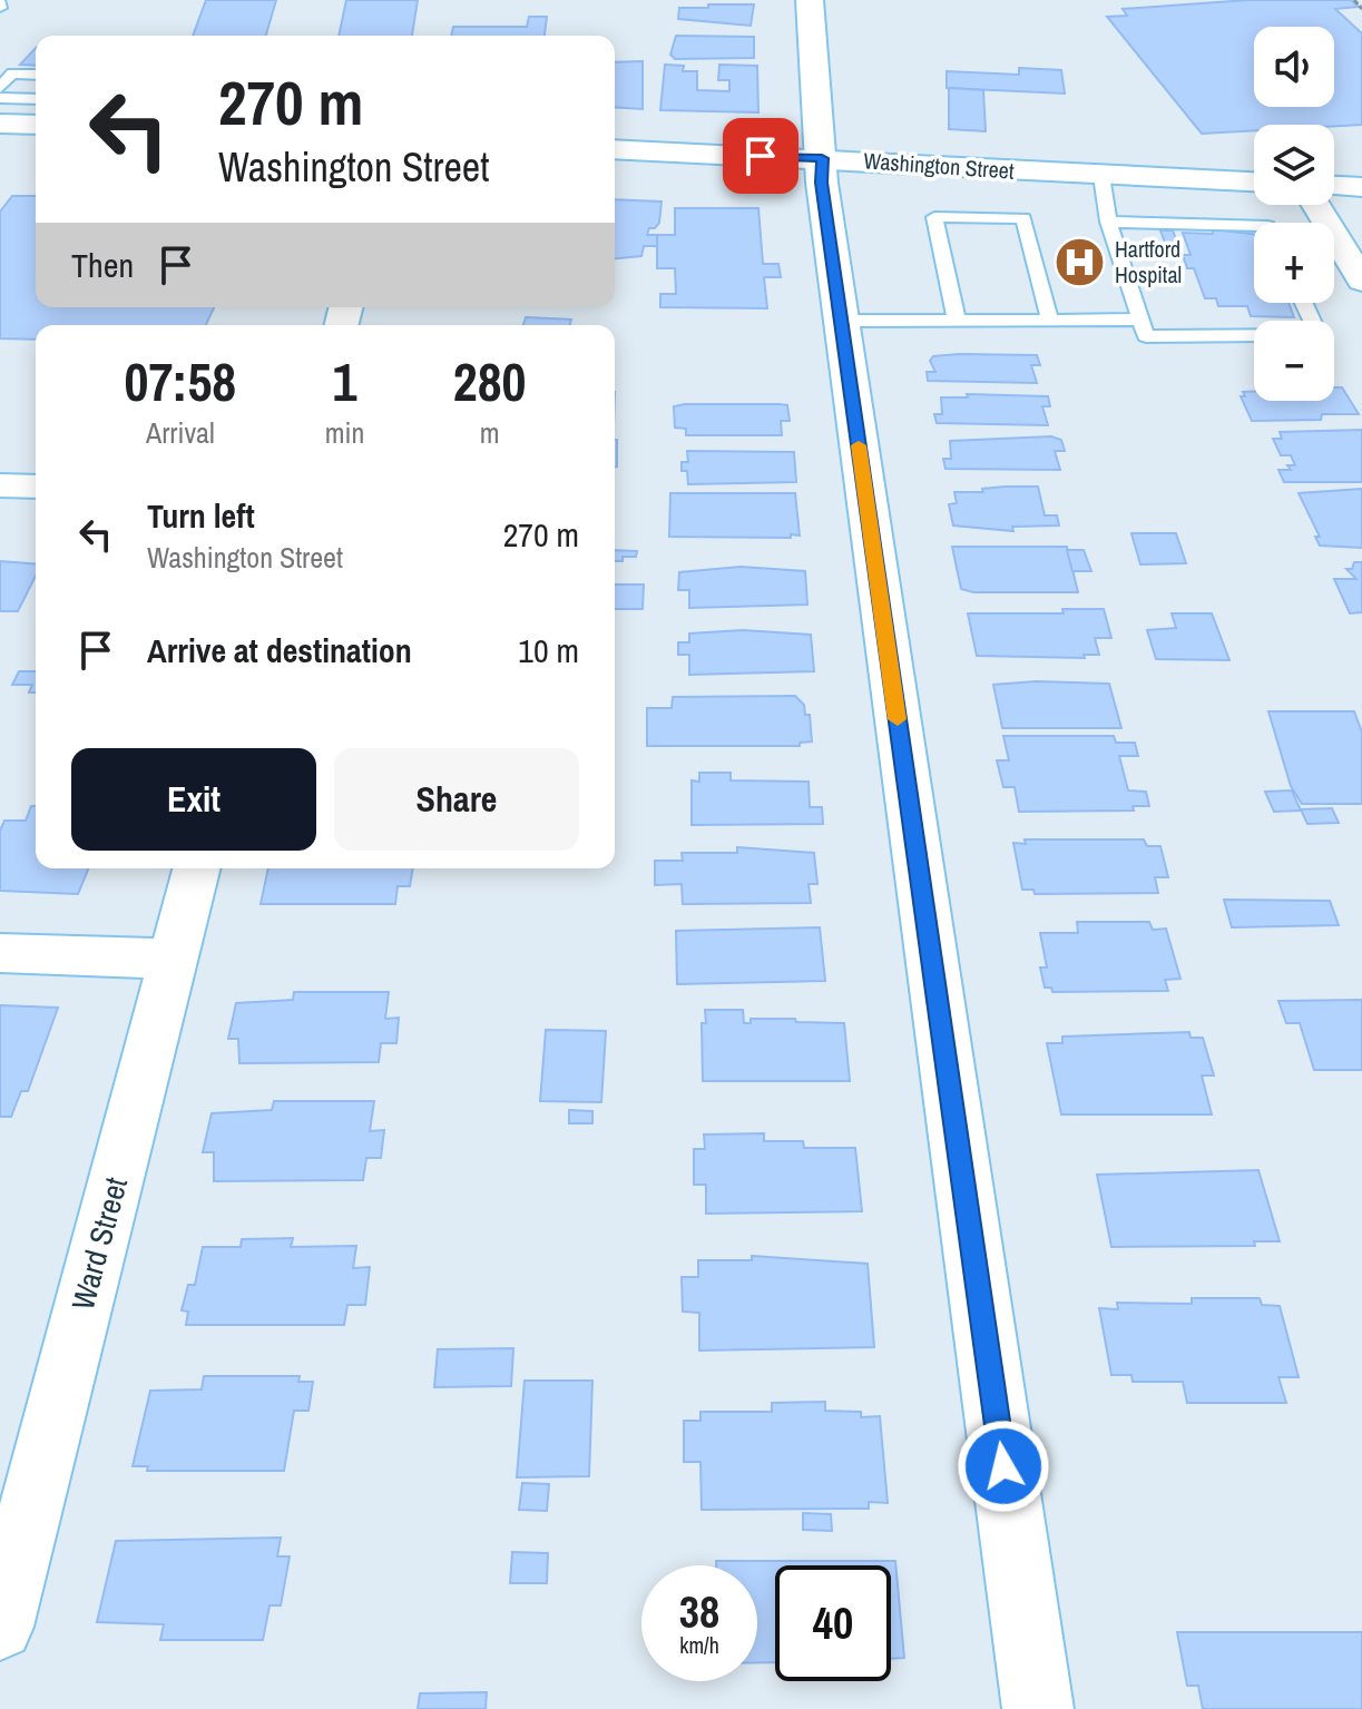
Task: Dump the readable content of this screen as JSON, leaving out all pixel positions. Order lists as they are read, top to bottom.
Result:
{
  "streets": {
    "street": ["Washington Street", "Ward Street"]
  },
  "places": {
    "hospital": ["Hartford Hospital"]
  },
  "page": {
    "map_buttons": ["+", "−"],
    "turn": ["270 m", "Washington Street"],
    "then": "Then",
    "eta": [
      "07:58",
      "Arrival",
      "1",
      "min",
      "280",
      "m"
    ],
    "list": [
      {
        "name": "Turn left",
        "note": "Washington Street",
        "value": "270 m"
      },
      {
        "name": "Arrive at destination",
        "value": "10 m"
      }
    ],
    "buttons": ["Exit", "Share"],
    "speed": "38 km/h",
    "limit": "40"
  }
}
